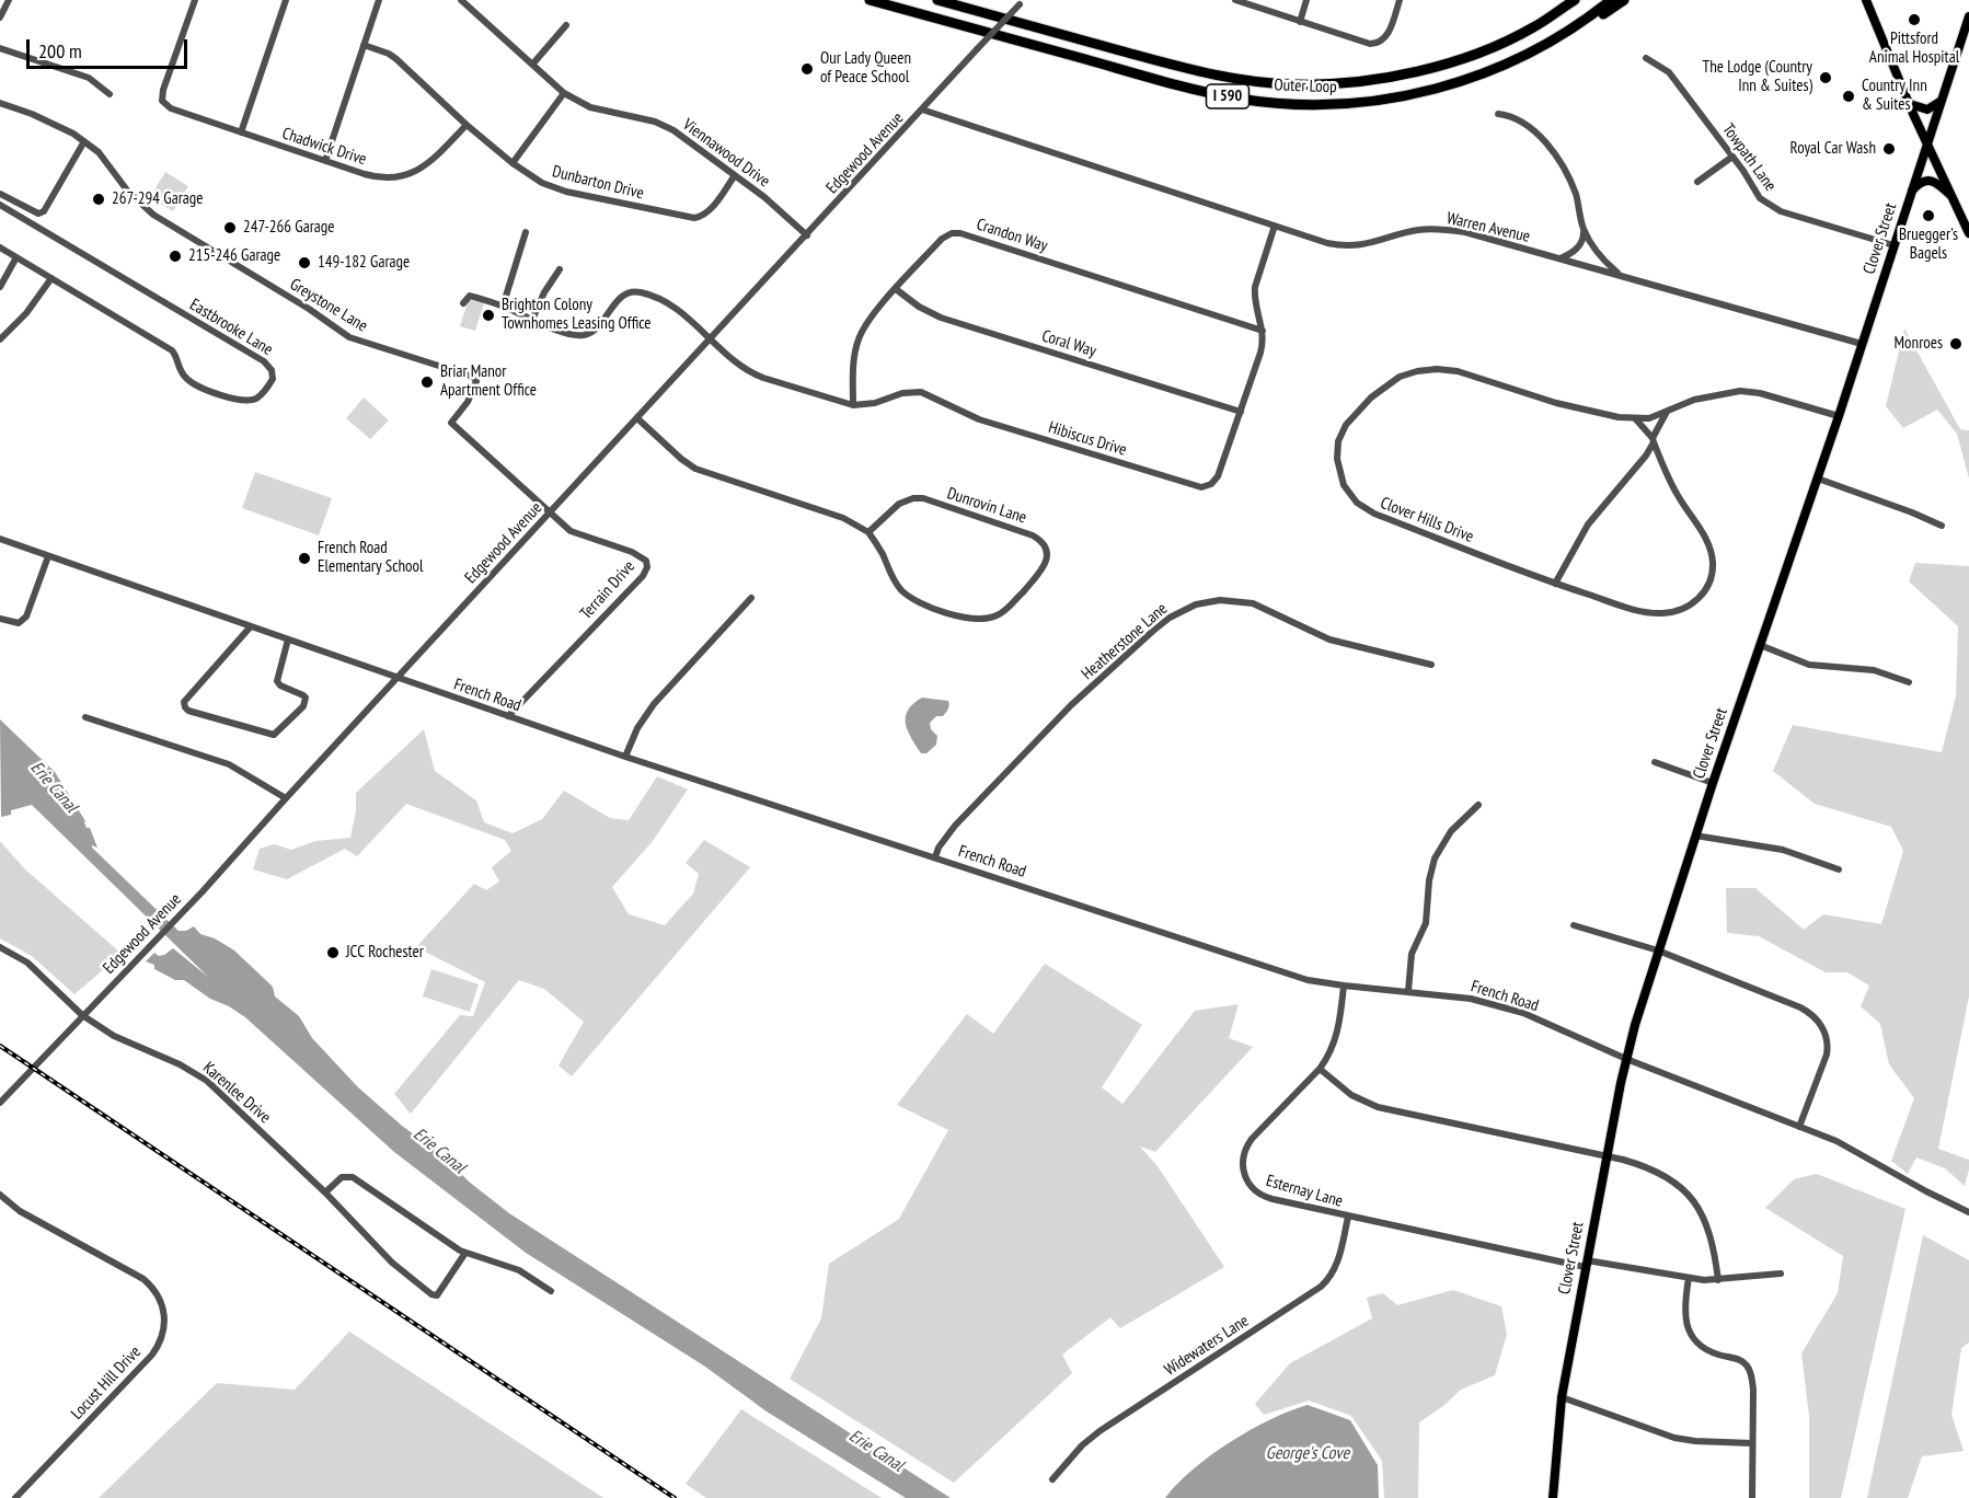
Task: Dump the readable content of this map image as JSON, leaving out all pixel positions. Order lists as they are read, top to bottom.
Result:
{
  "streets": {
    "highway": ["Outer Loop", "I 590"],
    "main road": ["Clover Street"],
    "street": [
      "Chadwick Drive",
      "Viennawood Drive",
      "Edgewood Avenue",
      "Towpath Lane",
      "Dunbarton Drive",
      "Warren Avenue",
      "Crandon Way",
      "Greystone Lane",
      "Eastbrooke Lane",
      "Coral Way",
      "Hibiscus Drive",
      "Dunrovin Lane",
      "Clover Hills Drive",
      "Terrain Drive",
      "Heatherstone Lane",
      "French Road",
      "Karenlee Drive",
      "Esternay Lane",
      "Widewaters Lane",
      "Locust Hill Drive"
    ]
  },
  "crossings": [
    ["Chadwick Drive", "Dunbarton Drive"],
    ["Viennawood Drive", "Edgewood Avenue"],
    ["Viennawood Drive", "Dunbarton Drive"],
    ["Edgewood Avenue", "Warren Avenue"],
    ["Edgewood Avenue", "Greystone Lane"],
    ["Edgewood Avenue", "Hibiscus Drive"],
    ["Edgewood Avenue", "Terrain Drive"],
    ["Edgewood Avenue", "French Road"],
    ["Edgewood Avenue", "Karenlee Drive"],
    ["Towpath Lane", "Clover Street"],
    ["Warren Avenue", "Clover Street"],
    ["Warren Avenue", "Hibiscus Drive"],
    ["Crandon Way", "Coral Way"],
    ["Crandon Way", "Hibiscus Drive"],
    ["Clover Street", "Clover Hills Drive"],
    ["Clover Street", "French Road"],
    ["Clover Street", "Esternay Lane"],
    ["Greystone Lane", "Terrain Drive"],
    ["Coral Way", "Hibiscus Drive"],
    ["Terrain Drive", "French Road"],
    ["Heatherstone Lane", "French Road"],
    ["French Road", "Esternay Lane"],
    ["Esternay Lane", "Widewaters Lane"]
  ],
  "water": ["Erie Canal", "George's Cove"],
  "places": [
    "Pittsford Animal Hospital",
    "Our Lady Queen of Peace School",
    "The Lodge (Country Inn & Suites)",
    "Country Inn & Suites",
    "Royal Car Wash",
    "267-294 Garage",
    "Bruegger's Bagels",
    "247-266 Garage",
    "215-246 Garage",
    "149-182 Garage",
    "Brighton Colony Townhomes Leasing Office",
    "Monroes",
    "Briar Manor Apartment Office",
    "French Road Elementary School",
    "JCC Rochester"
  ],
  "scale_bar": "200 m"
}
